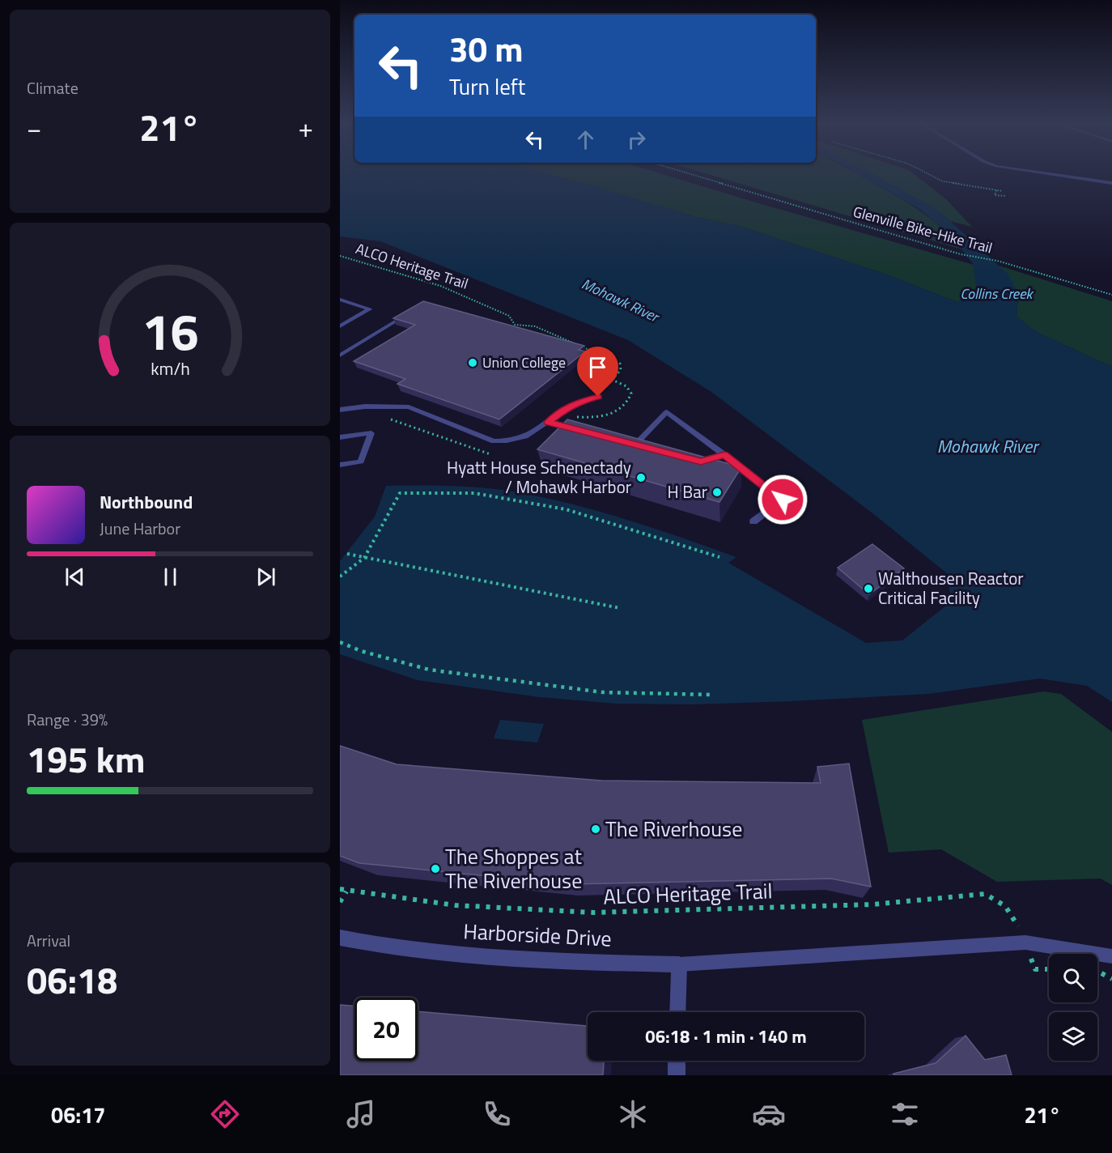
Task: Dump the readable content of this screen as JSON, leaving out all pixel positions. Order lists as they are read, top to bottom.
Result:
{
  "streets": {
    "street": ["Harborside Drive"],
    "path": ["Glenville Bike-Hike Trail", "ALCO Heritage Trail"]
  },
  "water": ["Collins Creek", "Mohawk River"],
  "places": [
    "Union College",
    "Hyatt House Schenectady / Mohawk Harbor",
    "H Bar",
    "Walthousen Reactor Critical Facility",
    "The Riverhouse",
    "The Shoppes at The Riverhouse"
  ],
  "page": {
    "tile": [
      "Climate",
      ["Range · 39%", "195 km"],
      ["Arrival", "06:18"]
    ],
    "turn": ["30 m", "Turn left"],
    "heat": ["−", "21°", "+"],
    "song": ["Northbound", "June Harbor"],
    "limit": "20",
    "trip": "06:18 · 1 min · 140 m",
    "tabs": ["06:17", "21°"],
    "gauge": ["16", "km/h"]
  }
}
